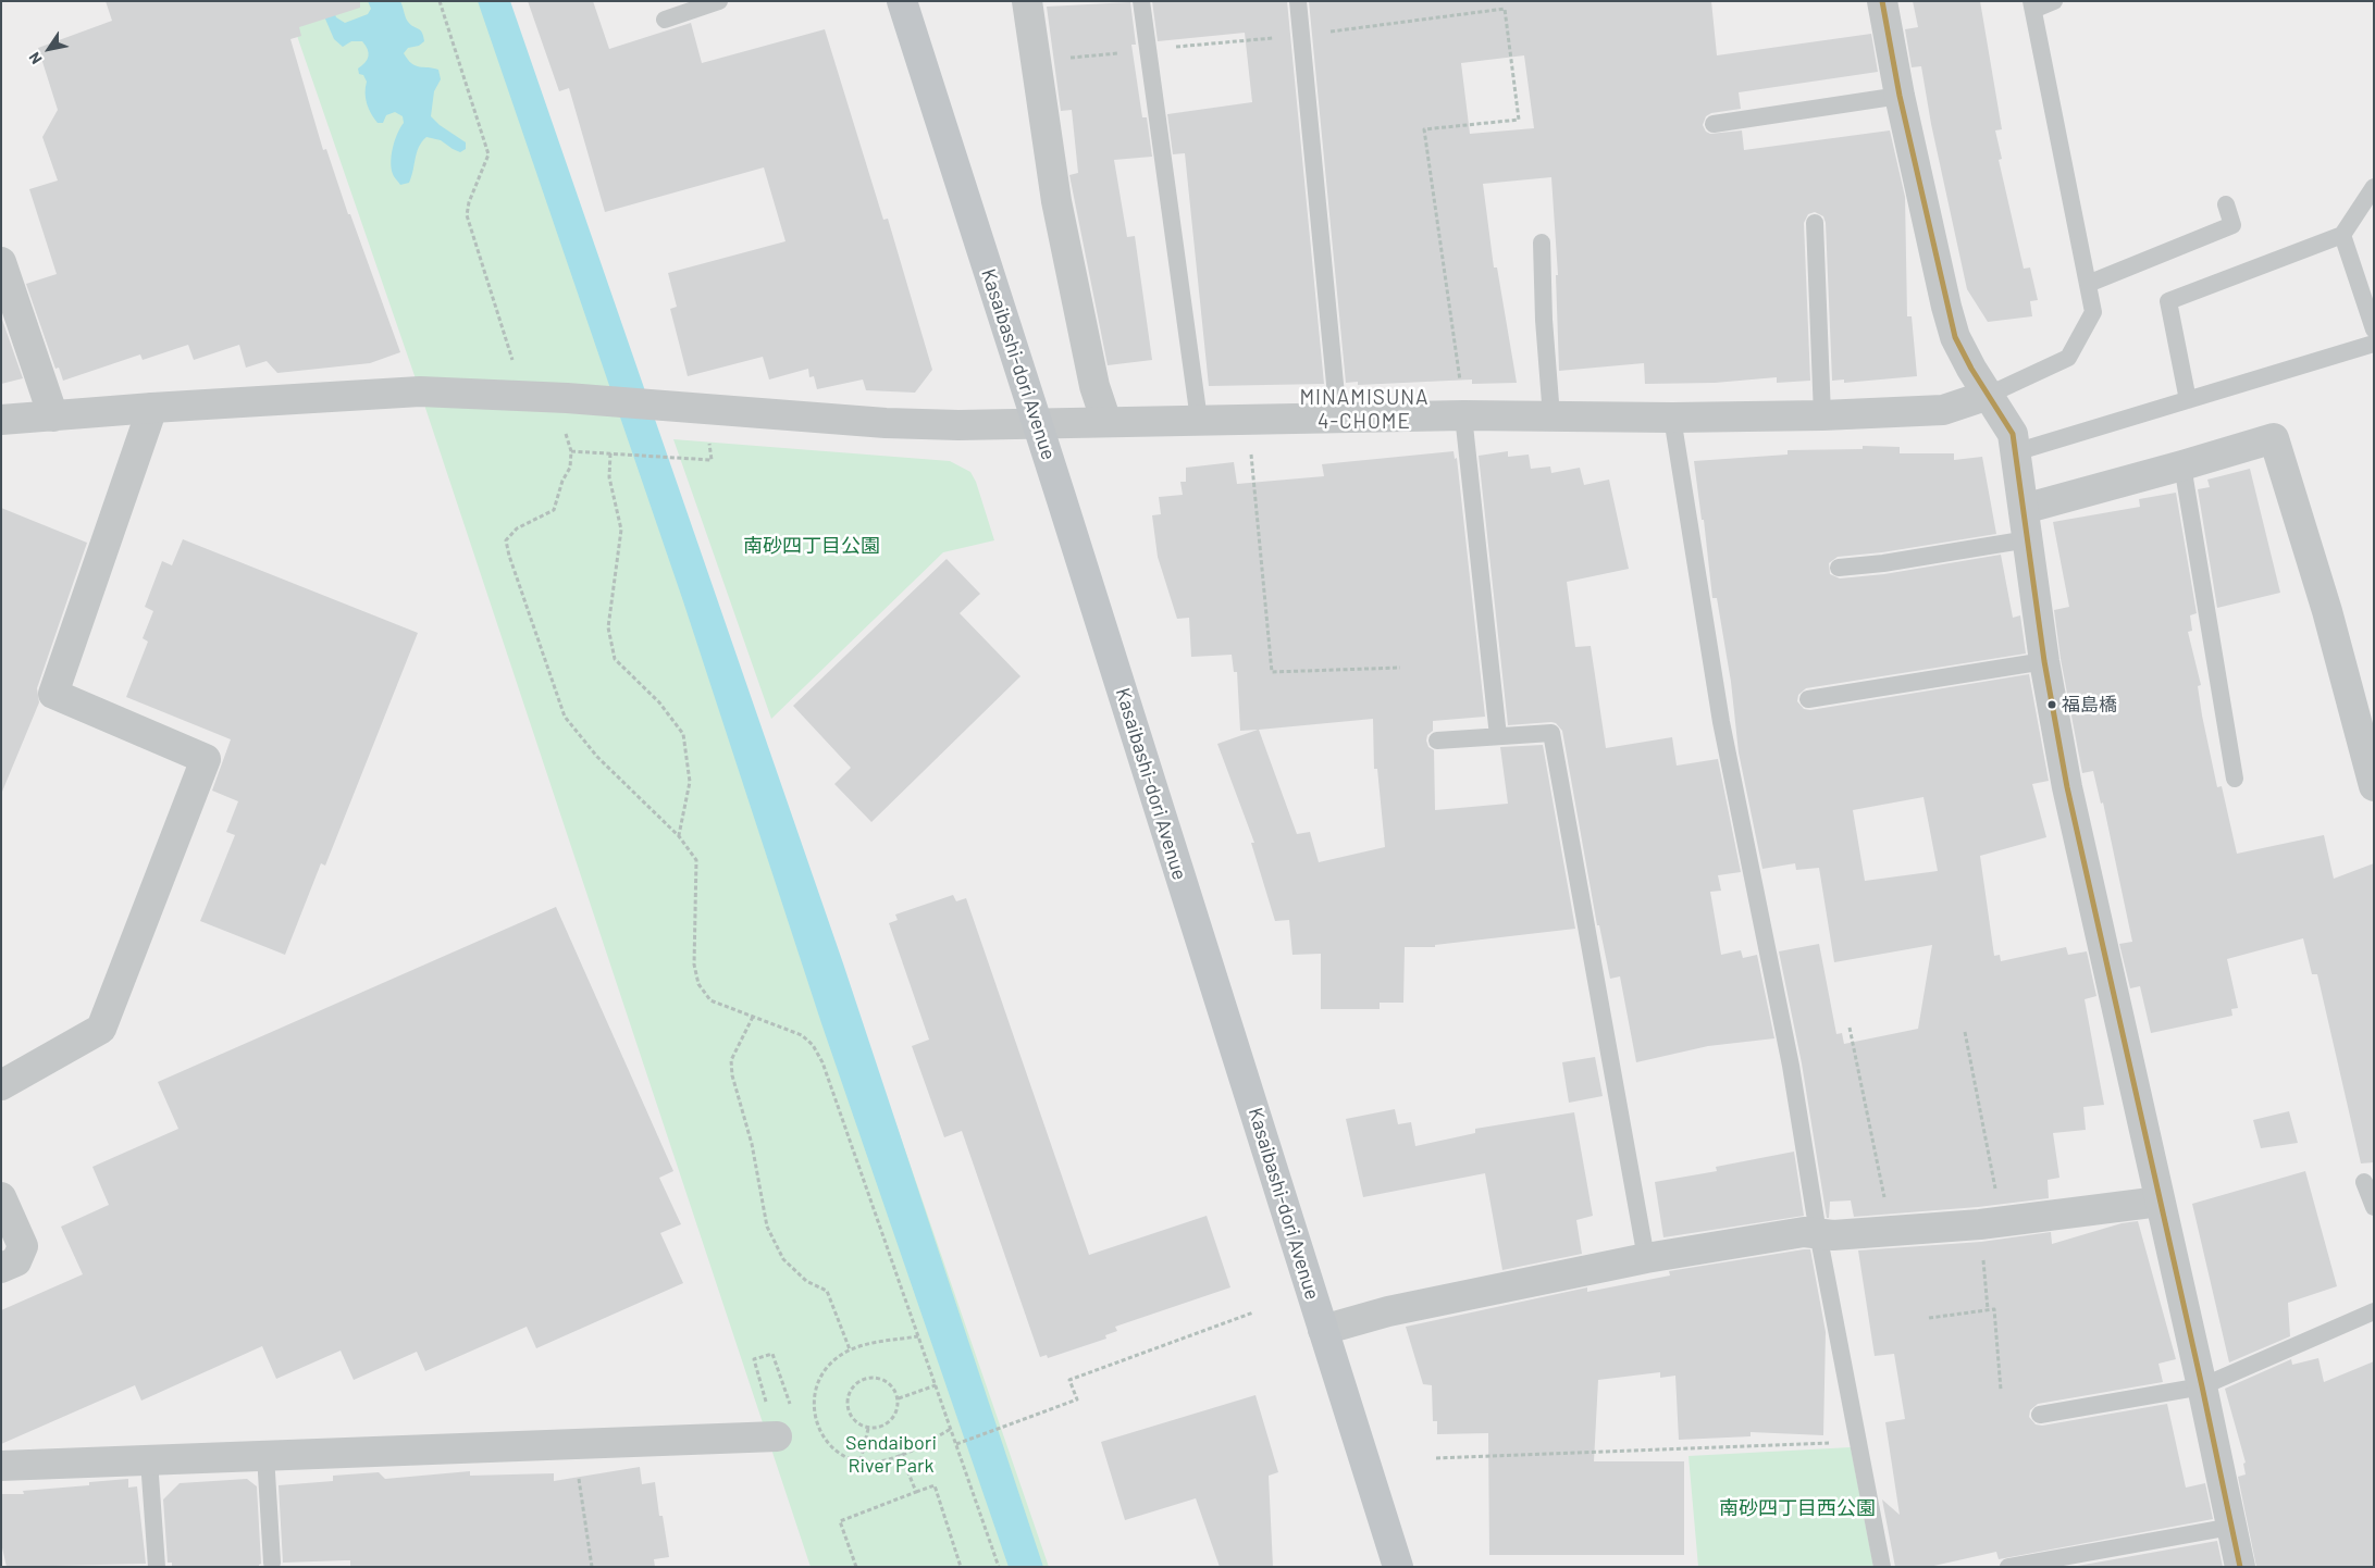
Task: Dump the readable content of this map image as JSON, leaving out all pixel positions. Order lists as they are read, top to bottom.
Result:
{
  "streets": {
    "main road": ["Kasaibashi-dori Avenue"]
  },
  "districts": ["MINAMISUNA 4-CHOME"],
  "parks": ["南砂四丁目公園", "Sendaibori River Park", "南砂四丁目西公園"],
  "places": ["福島橋"],
  "north": "bottom left"
}
